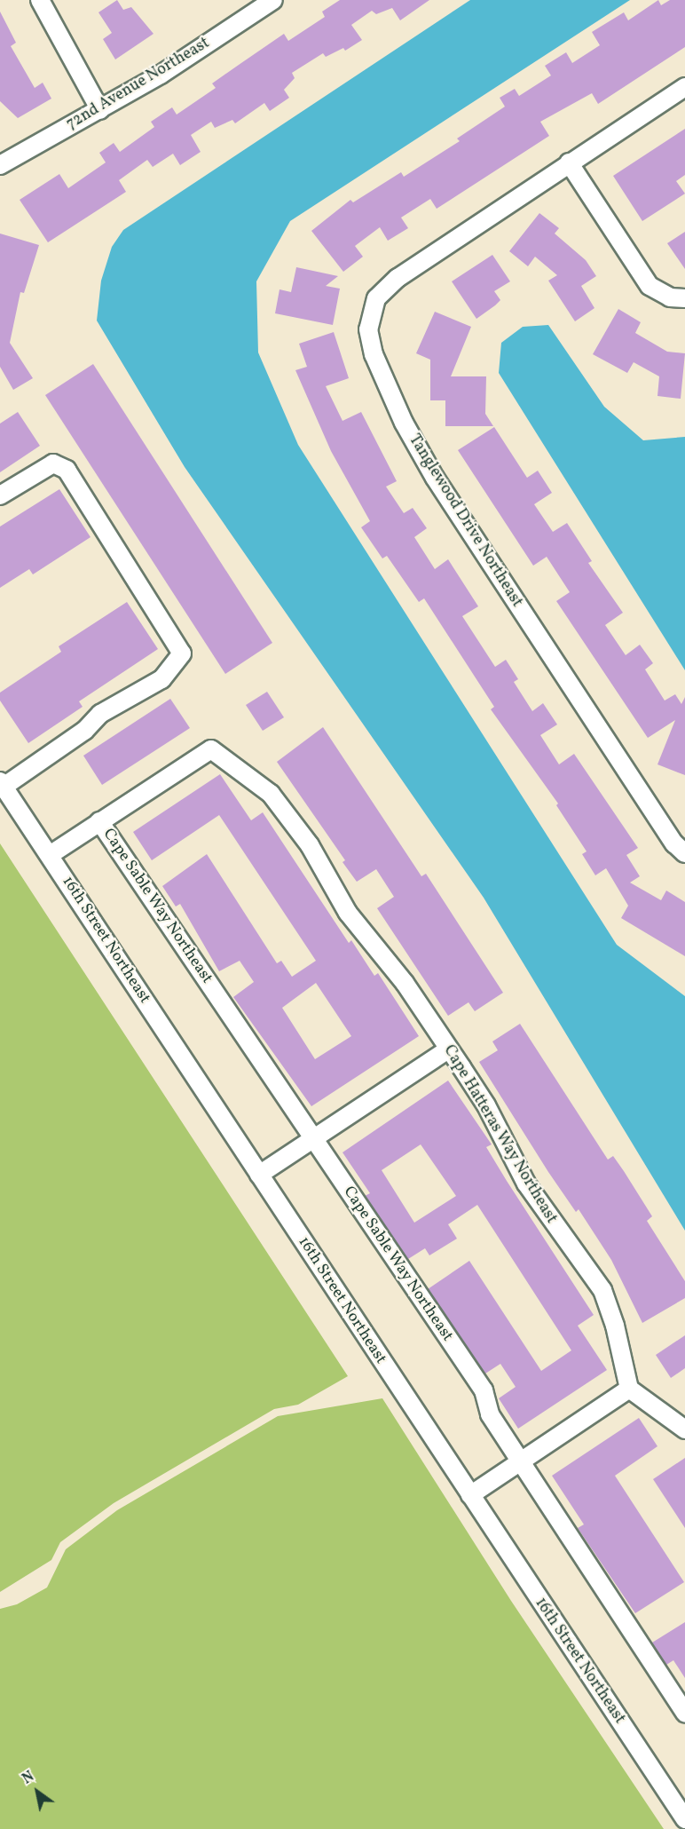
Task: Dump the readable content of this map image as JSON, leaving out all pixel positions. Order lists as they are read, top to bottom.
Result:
{
  "streets": {
    "street": [
      "72nd Avenue Northeast",
      "Tanglewood Drive Northeast",
      "Cape Sable Way Northeast",
      "16th Street Northeast",
      "Cape Hatteras Way Northeast"
    ]
  },
  "crossings": [
    ["Cape Sable Way Northeast", "Cape Hatteras Way Northeast"]
  ],
  "north": "top left"
}
